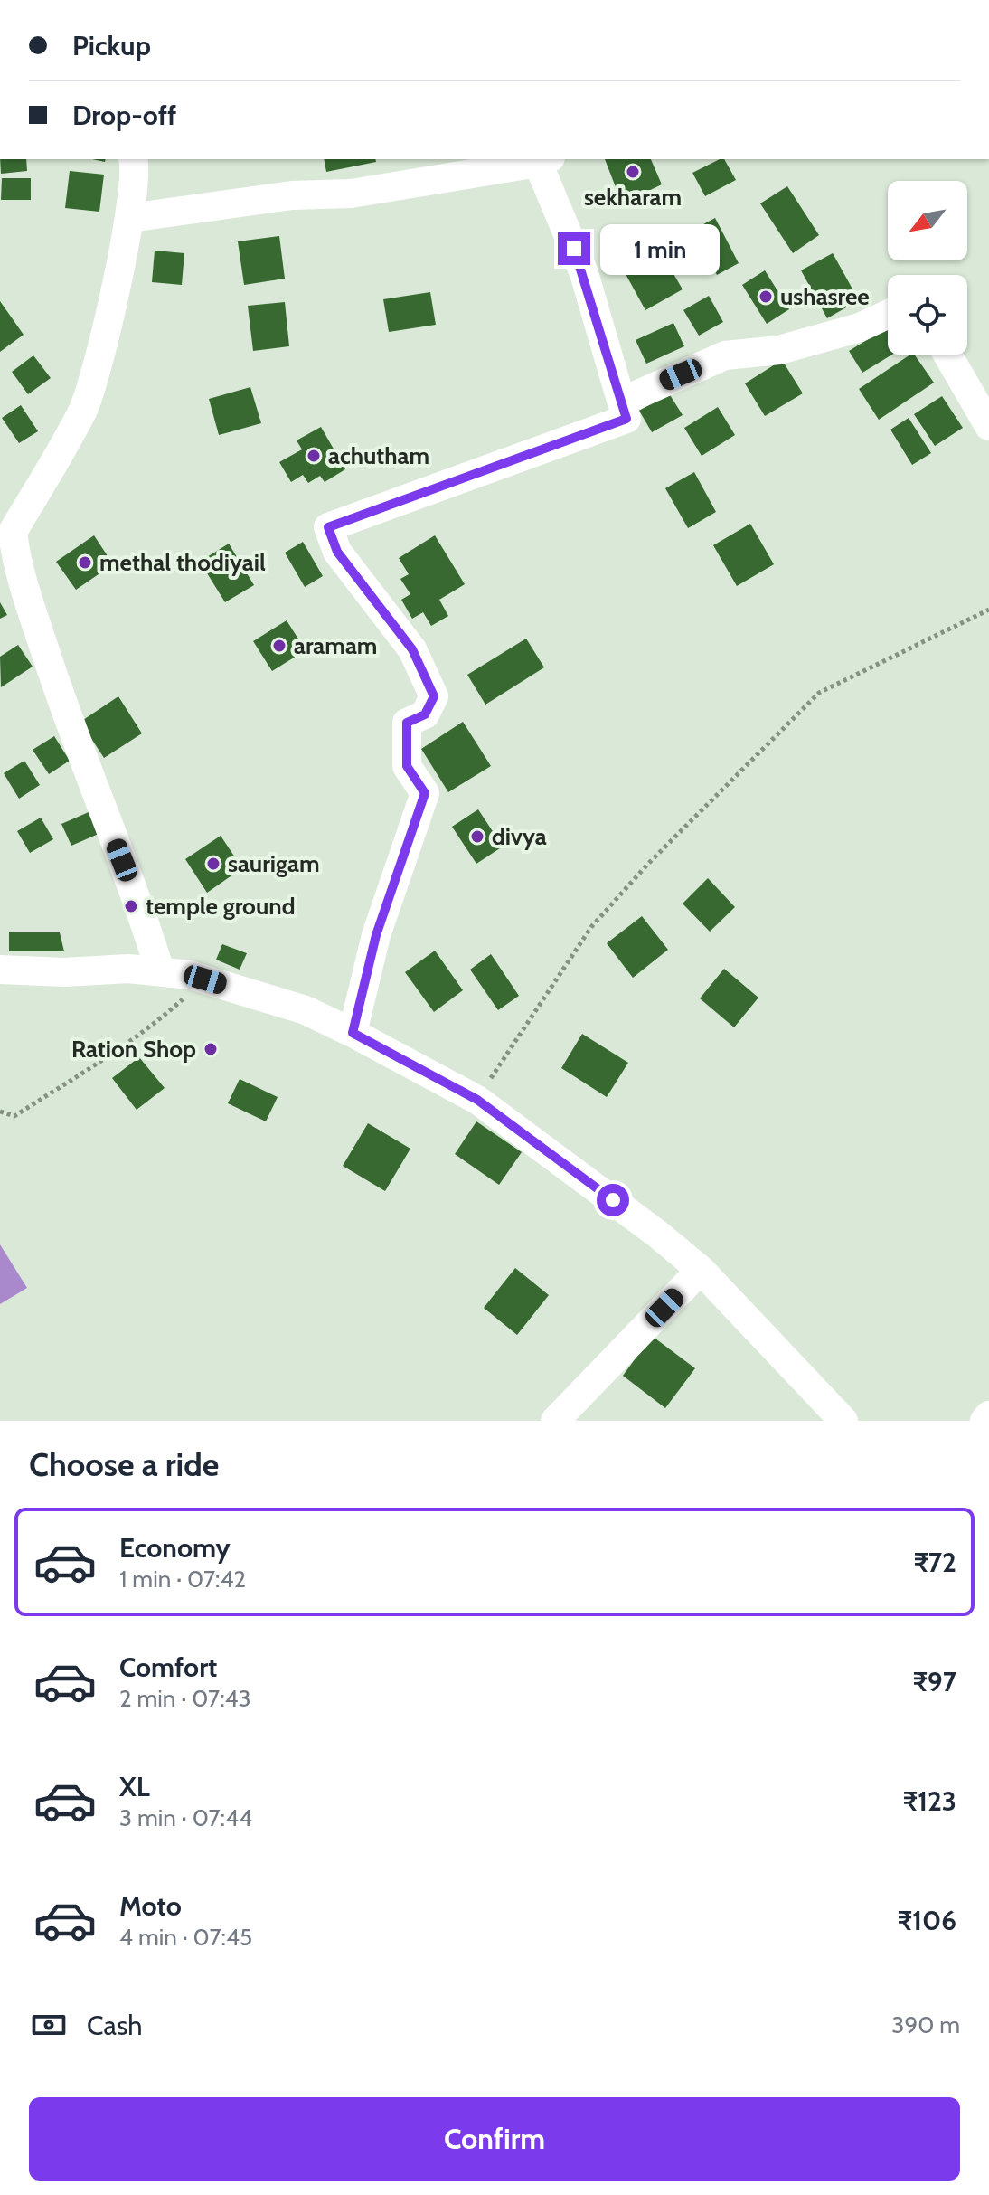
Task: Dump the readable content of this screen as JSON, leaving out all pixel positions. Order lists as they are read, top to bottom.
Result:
{
  "places": [
    "sekharam",
    "ushasree",
    "achutham",
    "methal thodiyail",
    "aramam",
    "divya",
    "saurigam",
    "temple ground",
    "Ration Shop"
  ],
  "north": "bottom left",
  "page": {
    "banner": ["Pickup", "Drop-off"],
    "bubble": "1 min",
    "heading": "Choose a ride",
    "list": [
      {
        "name": "Economy",
        "note": "1 min · 07:42",
        "value": "₹72"
      },
      {
        "name": "Comfort",
        "note": "2 min · 07:43",
        "value": "₹97"
      },
      {
        "name": "XL",
        "note": "3 min · 07:44",
        "value": "₹123"
      },
      {
        "name": "Moto",
        "note": "4 min · 07:45",
        "value": "₹106"
      }
    ],
    "pay": ["Cash", "390 m"],
    "buttons": "Confirm"
  }
}
